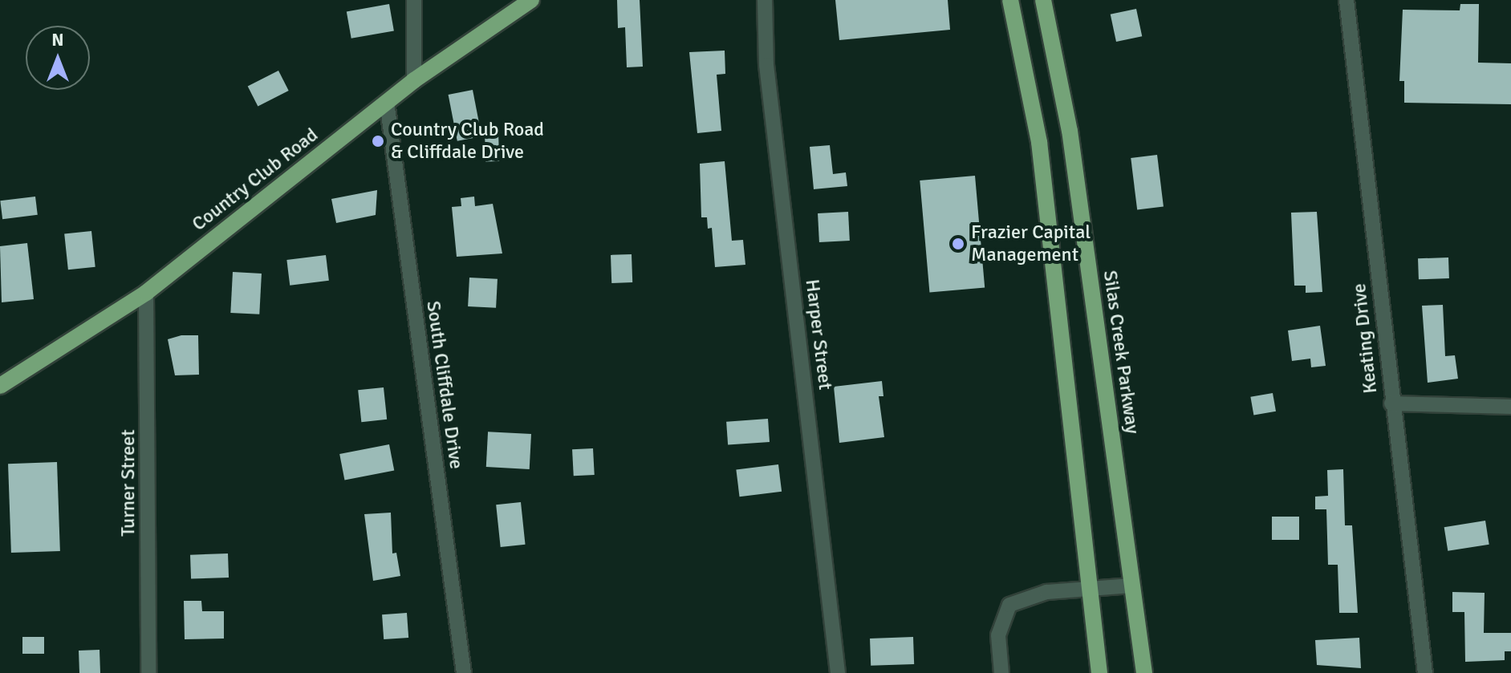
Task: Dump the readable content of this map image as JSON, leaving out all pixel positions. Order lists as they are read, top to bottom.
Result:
{
  "streets": {
    "main road": ["Country Club Road", "Silas Creek Parkway"],
    "street": [
      "Harper Street",
      "Keating Drive",
      "South Cliffdale Drive",
      "Turner Street"
    ]
  },
  "crossings": [
    ["Country Club Road", "South Cliffdale Drive"],
    ["Country Club Road", "Turner Street"]
  ],
  "places": ["Country Club Road & Cliffdale Drive", "Frazier Capital Management"],
  "north": "top"
}
